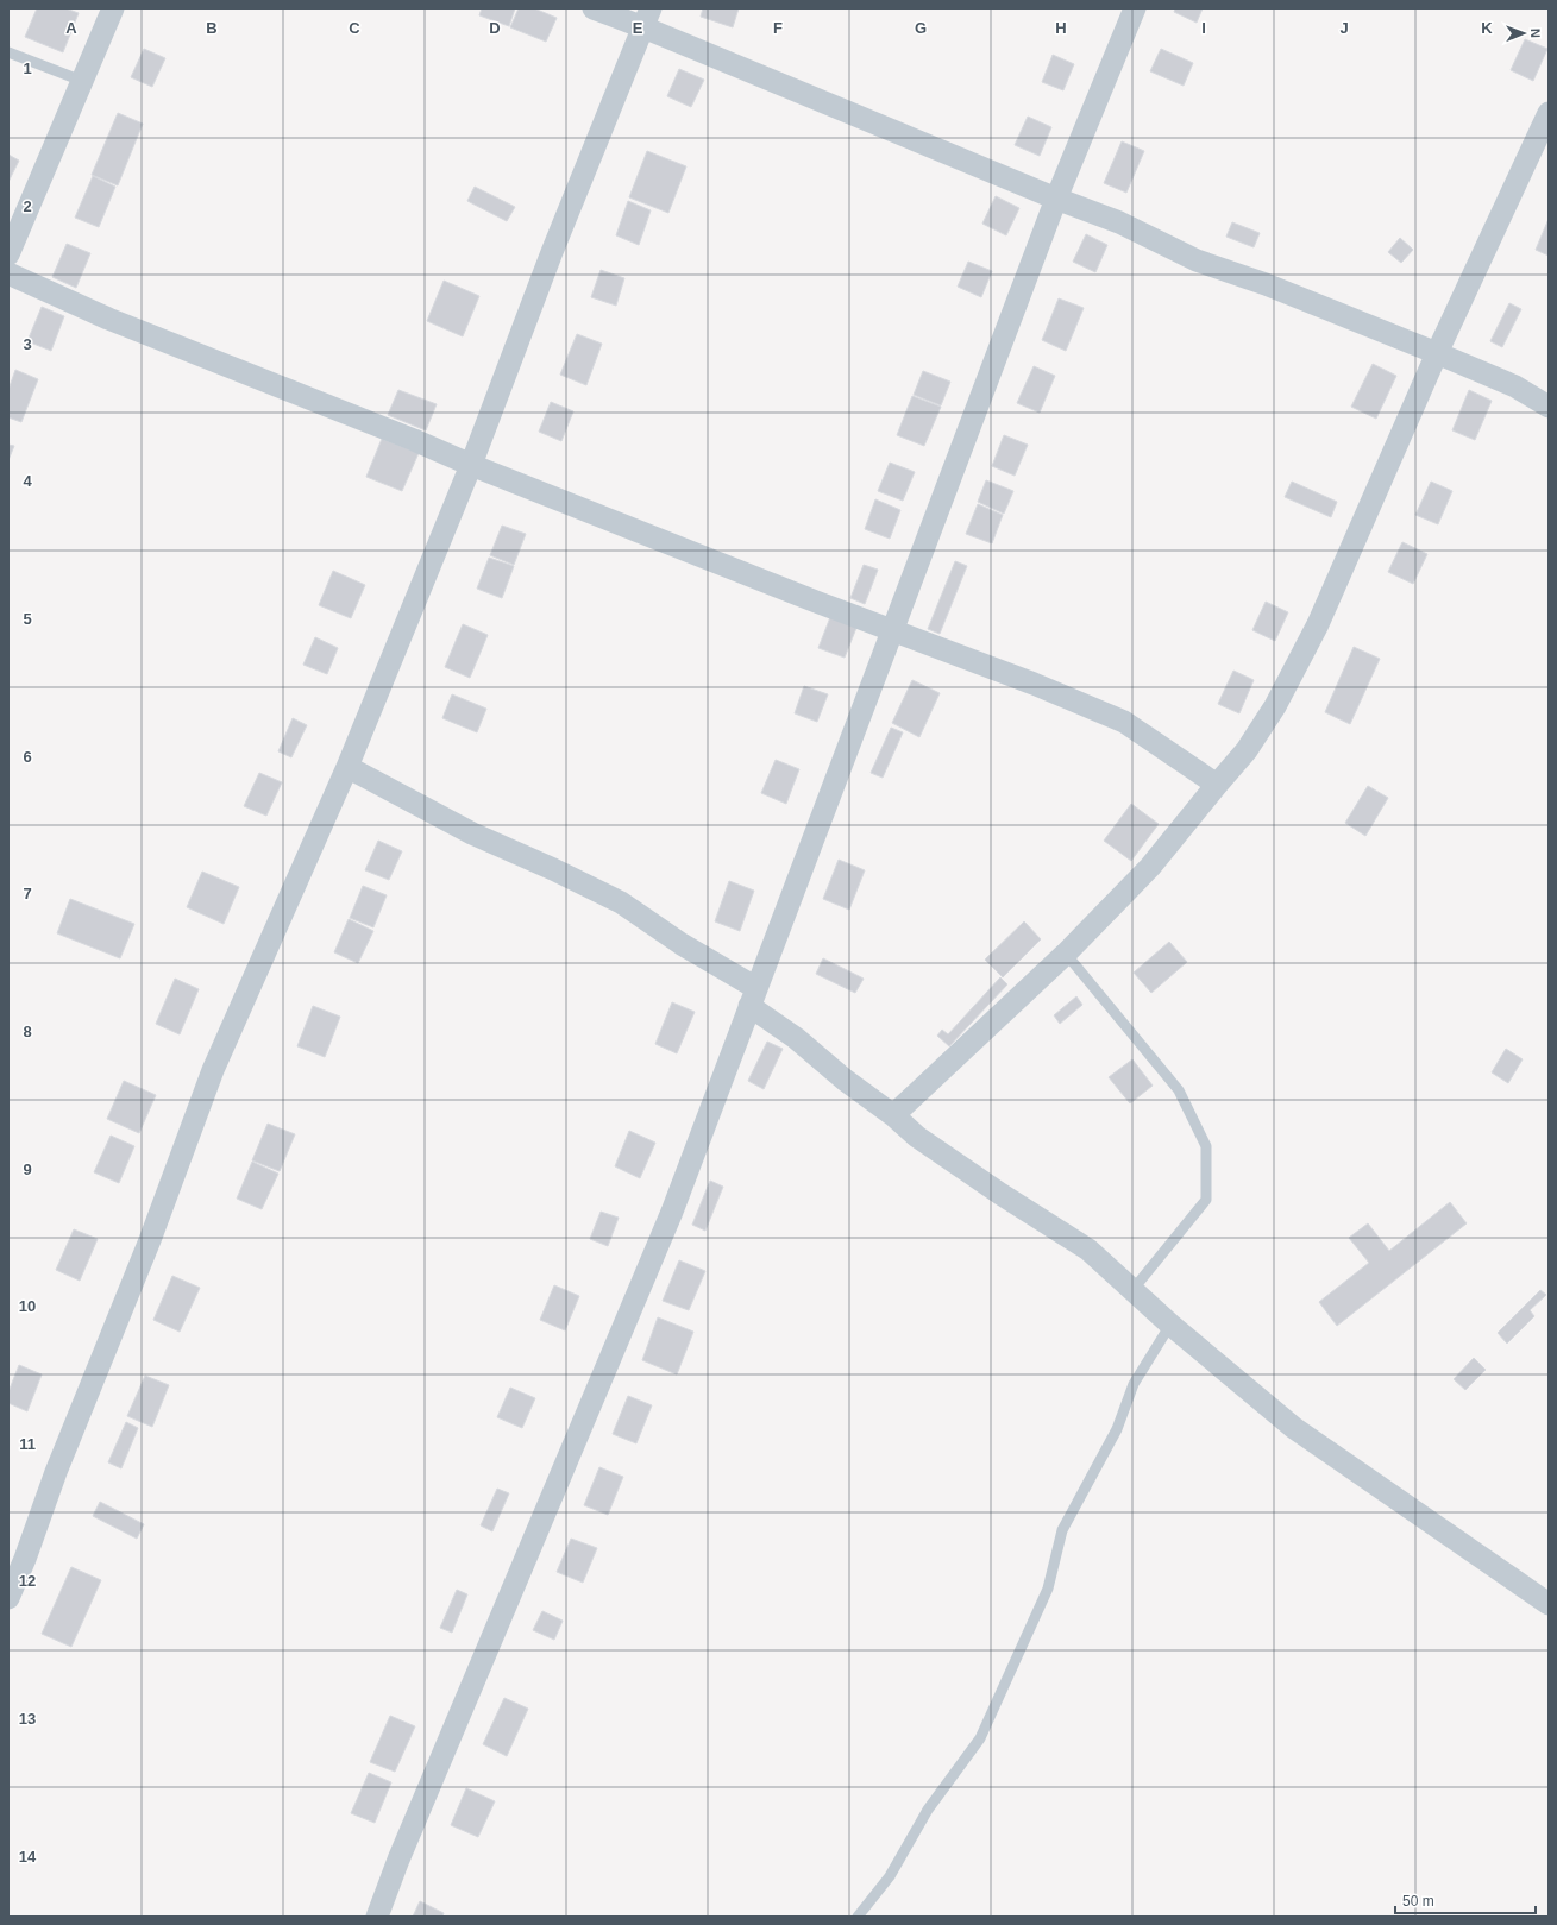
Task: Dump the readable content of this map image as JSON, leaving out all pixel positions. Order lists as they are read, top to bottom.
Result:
{
  "scale_bar": "50 m",
  "north": "right",
  "grid": {
    "columns": [
      "A",
      "B",
      "C",
      "D",
      "E",
      "F",
      "G",
      "H",
      "I",
      "J",
      "K"
    ],
    "rows": [
      "1",
      "2",
      "3",
      "4",
      "5",
      "6",
      "7",
      "8",
      "9",
      "10",
      "11",
      "12",
      "13",
      "14"
    ]
  }
}
